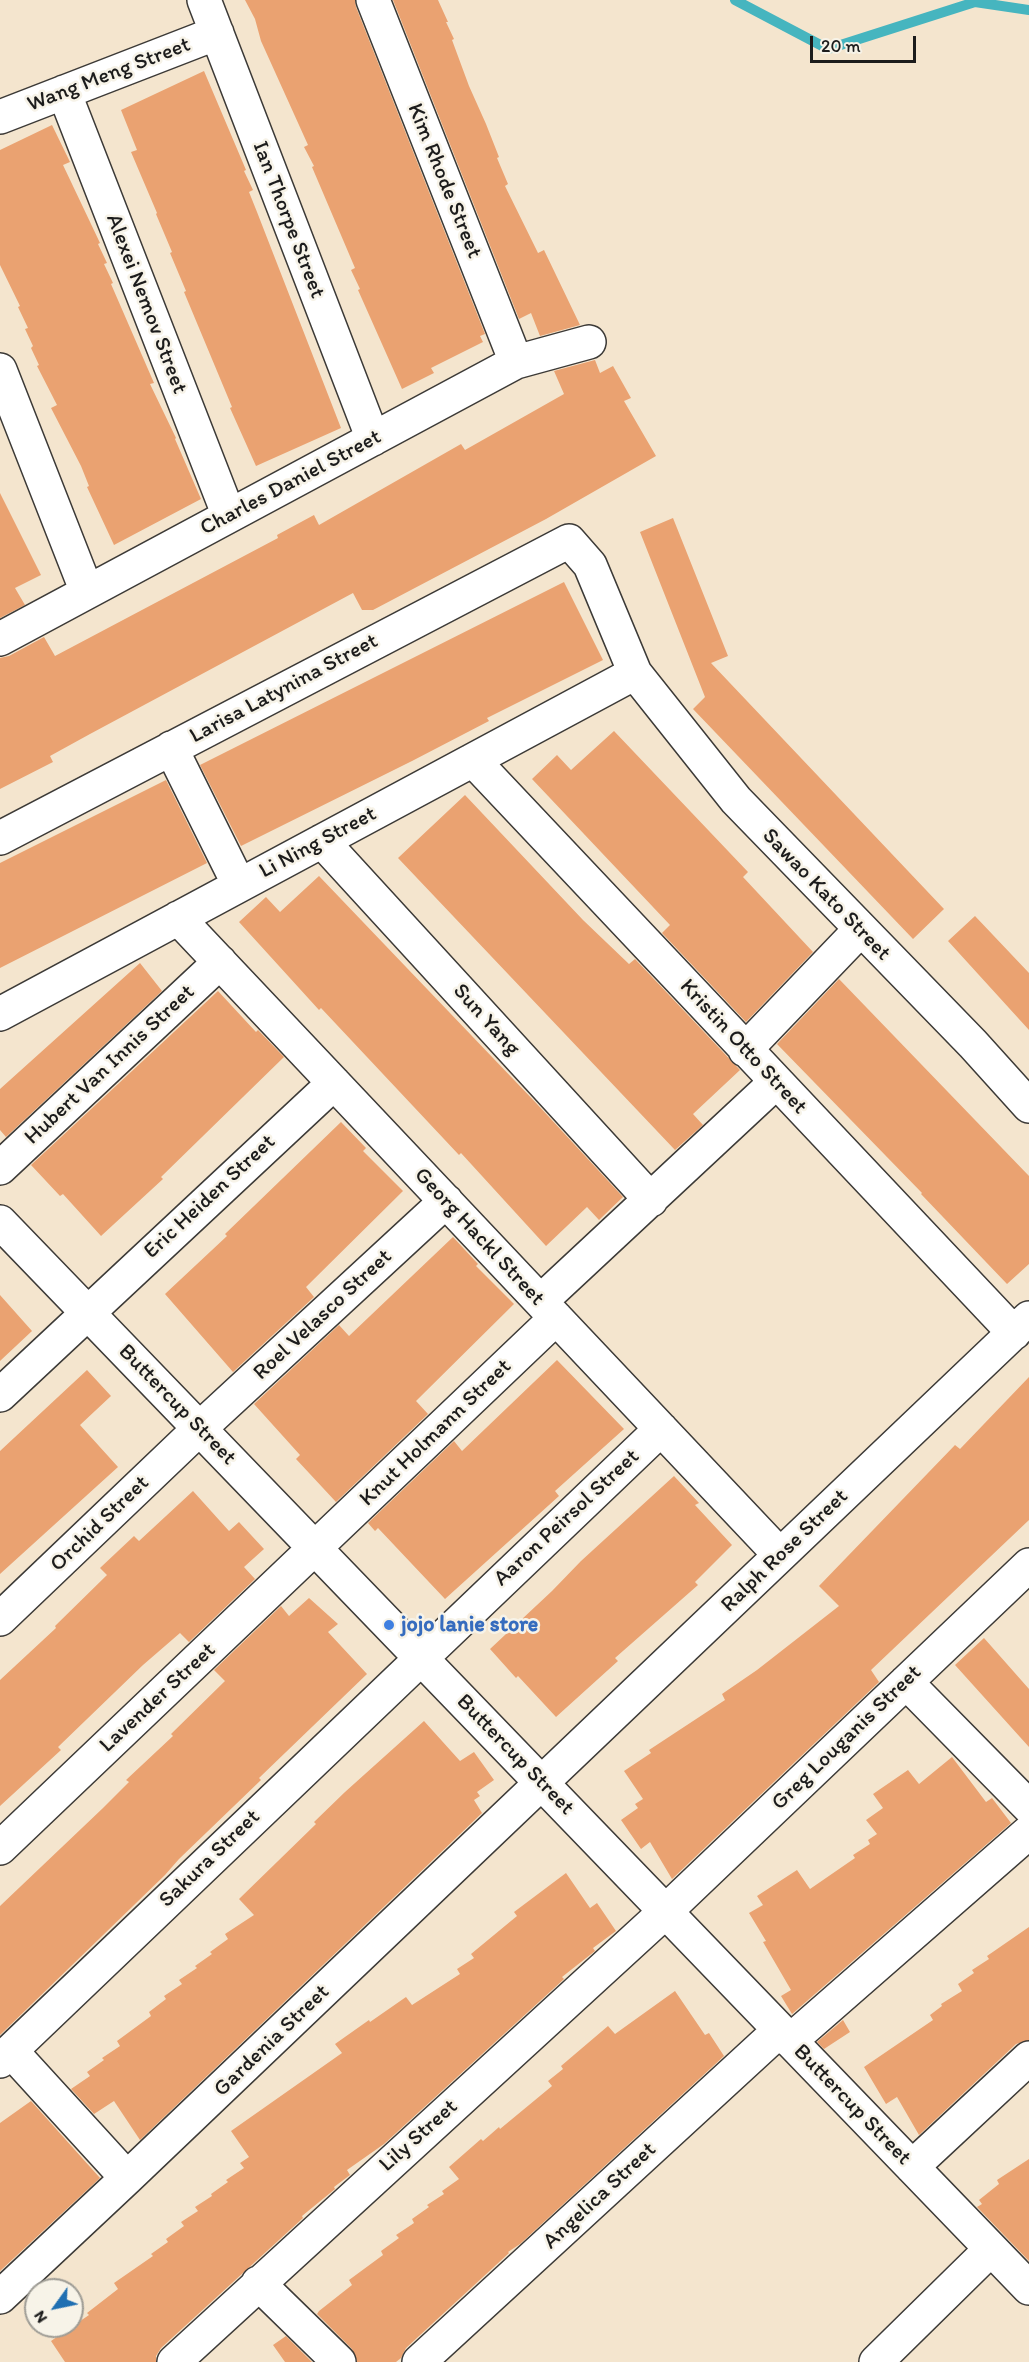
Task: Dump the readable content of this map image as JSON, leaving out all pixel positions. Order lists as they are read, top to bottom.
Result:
{
  "streets": {
    "street": [
      "Wang Meng Street",
      "Kim Rhode Street",
      "Ian Thorpe Street",
      "Alexei Nemov Street",
      "Charles Daniel Street",
      "Larisa Latynina Street",
      "Li Ning Street",
      "Sawao Kato Street",
      "Sun Yang",
      "Kristin Otto Street",
      "Hubert Van Innis Street",
      "Eric Heiden Street",
      "Georg Hackl Street",
      "Roel Velasco Street",
      "Buttercup Street",
      "Knut Holmann Street",
      "Aaron Peirsol Street",
      "Orchid Street",
      "Ralph Rose Street",
      "Lavender Street",
      "Greg Louganis Street",
      "Sakura Street",
      "Gardenia Street",
      "Lily Street",
      "Angelica Street"
    ]
  },
  "crossings": [
    ["Wang Meng Street", "Ian Thorpe Street"],
    ["Wang Meng Street", "Alexei Nemov Street"],
    ["Kim Rhode Street", "Charles Daniel Street"],
    ["Ian Thorpe Street", "Charles Daniel Street"],
    ["Alexei Nemov Street", "Charles Daniel Street"],
    ["Larisa Latynina Street", "Sawao Kato Street"],
    ["Li Ning Street", "Sawao Kato Street"],
    ["Li Ning Street", "Sun Yang"],
    ["Li Ning Street", "Kristin Otto Street"],
    ["Li Ning Street", "Georg Hackl Street"],
    ["Sun Yang", "Knut Holmann Street"],
    ["Kristin Otto Street", "Knut Holmann Street"],
    ["Kristin Otto Street", "Ralph Rose Street"],
    ["Hubert Van Innis Street", "Georg Hackl Street"],
    ["Eric Heiden Street", "Georg Hackl Street"],
    ["Eric Heiden Street", "Buttercup Street"],
    ["Georg Hackl Street", "Roel Velasco Street"],
    ["Georg Hackl Street", "Knut Holmann Street"],
    ["Georg Hackl Street", "Aaron Peirsol Street"],
    ["Georg Hackl Street", "Ralph Rose Street"],
    ["Roel Velasco Street", "Buttercup Street"],
    ["Roel Velasco Street", "Orchid Street"],
    ["Buttercup Street", "Knut Holmann Street"],
    ["Buttercup Street", "Aaron Peirsol Street"],
    ["Buttercup Street", "Orchid Street"],
    ["Buttercup Street", "Ralph Rose Street"],
    ["Buttercup Street", "Lavender Street"],
    ["Buttercup Street", "Greg Louganis Street"],
    ["Buttercup Street", "Sakura Street"],
    ["Buttercup Street", "Gardenia Street"],
    ["Buttercup Street", "Lily Street"],
    ["Buttercup Street", "Angelica Street"],
    ["Knut Holmann Street", "Lavender Street"],
    ["Aaron Peirsol Street", "Sakura Street"],
    ["Ralph Rose Street", "Gardenia Street"],
    ["Greg Louganis Street", "Lily Street"]
  ],
  "places": ["jojo lanie store"],
  "scale_bar": "20 m",
  "north": "bottom left"
}
